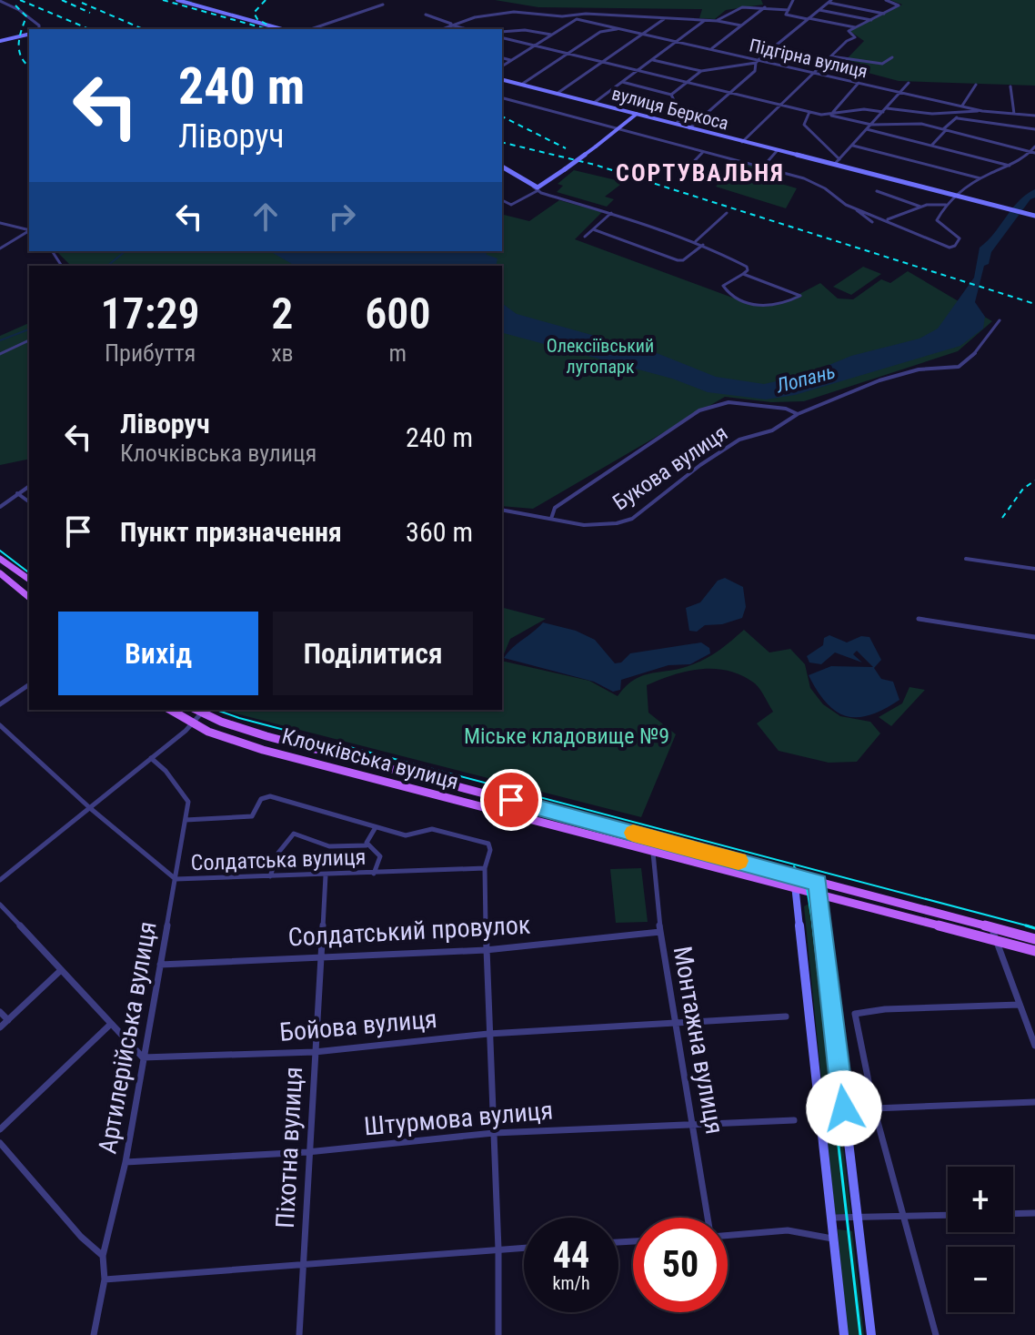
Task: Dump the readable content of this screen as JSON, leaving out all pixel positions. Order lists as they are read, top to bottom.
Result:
{
  "streets": {
    "main road": ["Клочківська вулиця"],
    "street": [
      "Підгірна вулиця",
      "вулиця Беркоса",
      "Букова вулиця",
      "Солдатська вулиця",
      "Солдатський провулок",
      "Бойова вулиця",
      "Артилерійська вулиця",
      "Монтажна вулиця",
      "Штурмова вулиця",
      "Піхотна вулиця"
    ]
  },
  "crossings": [
    ["Клочківська вулиця", "Монтажна вулиця"],
    ["Солдатська вулиця", "Артилерійська вулиця"],
    ["Солдатська вулиця", "Піхотна вулиця"],
    ["Солдатський провулок", "Артилерійська вулиця"],
    ["Солдатський провулок", "Монтажна вулиця"],
    ["Солдатський провулок", "Піхотна вулиця"],
    ["Бойова вулиця", "Артилерійська вулиця"],
    ["Бойова вулиця", "Монтажна вулиця"],
    ["Бойова вулиця", "Піхотна вулиця"],
    ["Артилерійська вулиця", "Штурмова вулиця"],
    ["Монтажна вулиця", "Штурмова вулиця"],
    ["Штурмова вулиця", "Піхотна вулиця"]
  ],
  "districts": ["СОРТУВАЛЬНЯ"],
  "water": ["Лопань"],
  "parks": ["Олексіївський лугопарк", "Міське кладовище №9"],
  "page": {
    "turn": ["240 m", "Ліворуч"],
    "eta": [
      "17:29",
      "Прибуття",
      "2",
      "хв",
      "600",
      "m"
    ],
    "list": [
      {
        "name": "Ліворуч",
        "note": "Клочківська вулиця",
        "value": "240 m"
      },
      {
        "name": "Пункт призначення",
        "value": "360 m"
      }
    ],
    "buttons": ["Вихід", "Поділитися"],
    "map_buttons": ["+", "−"],
    "speed": "44 km/h",
    "limit": "50"
  }
}
